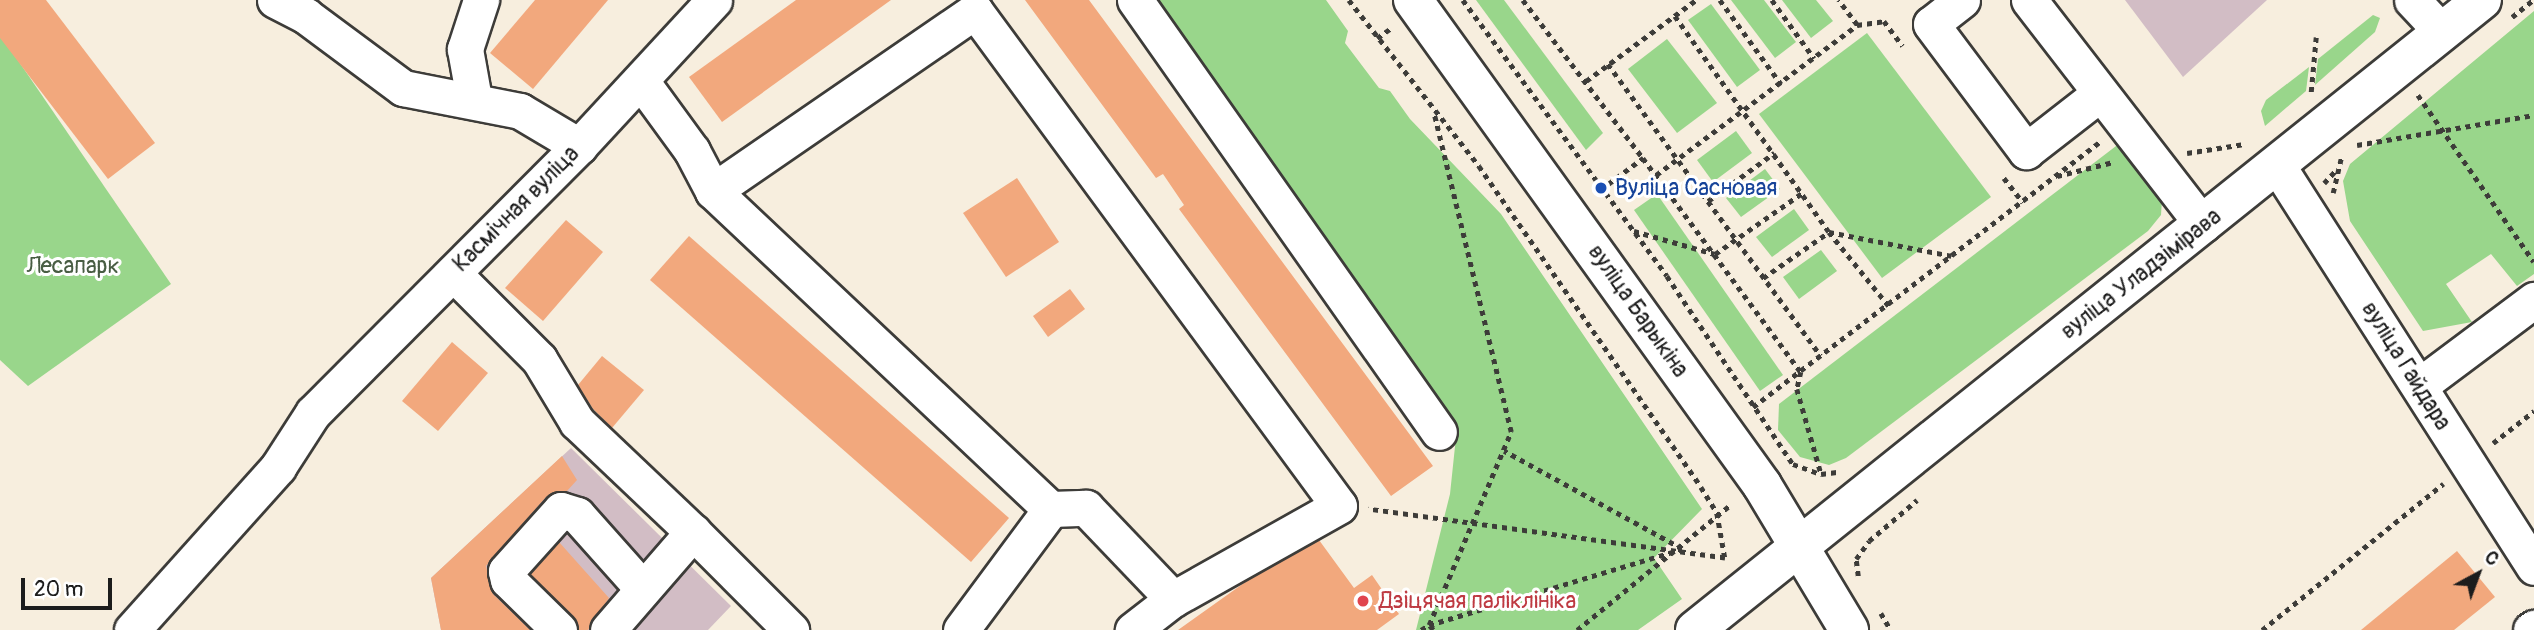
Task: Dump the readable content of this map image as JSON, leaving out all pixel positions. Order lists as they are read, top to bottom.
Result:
{
  "streets": {
    "main road": ["вуліца Уладзімірава", "вуліца Барыкіна"],
    "street": ["Касмічная вуліца", "вуліца Гайдара"]
  },
  "crossings": [
    ["вуліца Уладзімірава", "вуліца Барыкіна"],
    ["вуліца Уладзімірава", "вуліца Гайдара"]
  ],
  "parks": ["Лесапарк"],
  "places": ["Вуліца Сасновая", "Дзіцячая паліклініка"],
  "scale_bar": "20 m",
  "north": "top right"
}
